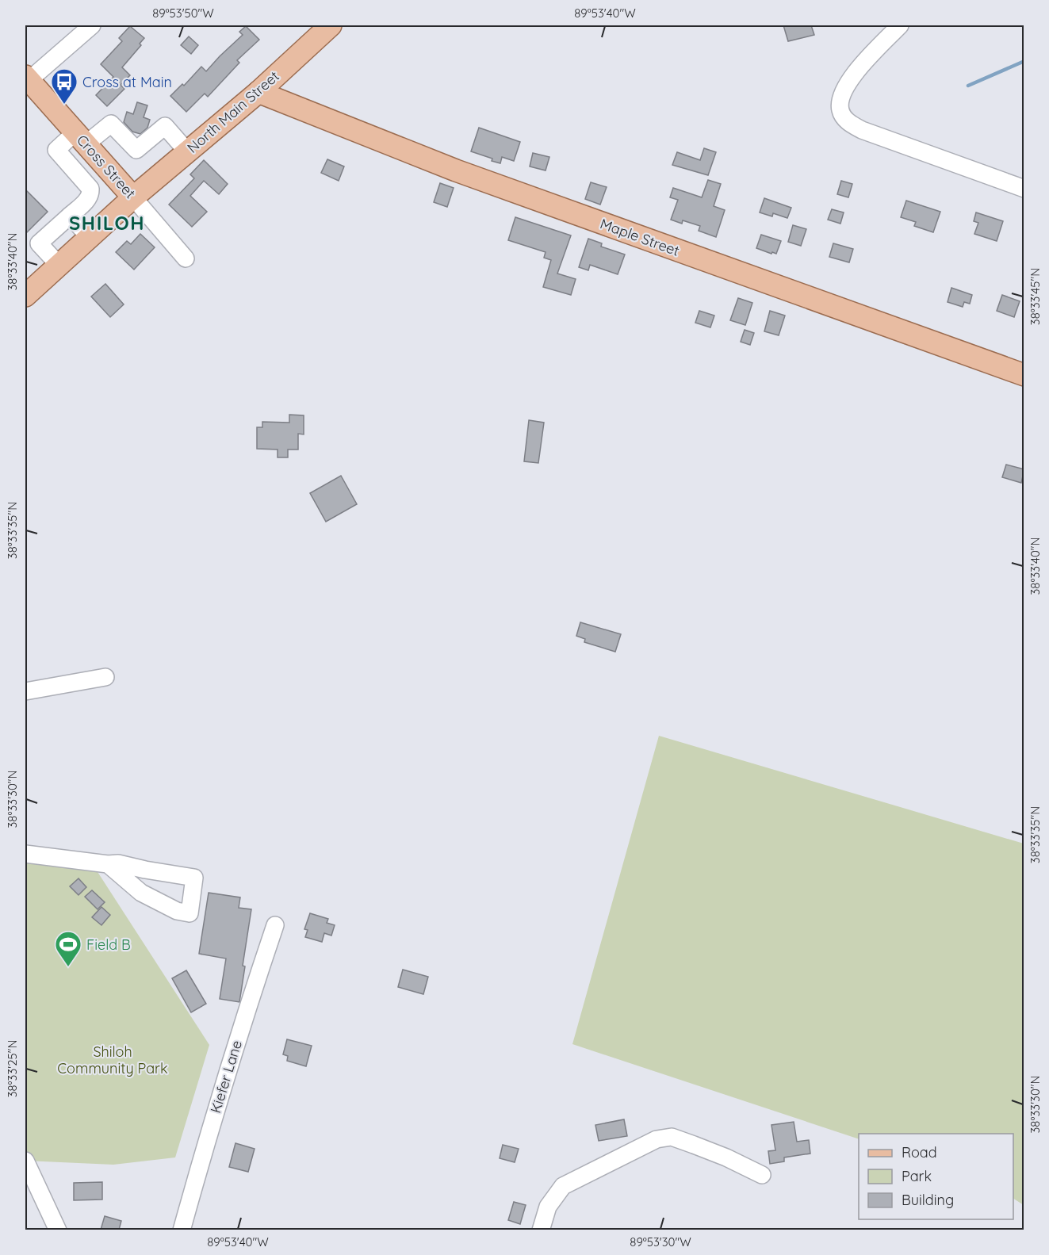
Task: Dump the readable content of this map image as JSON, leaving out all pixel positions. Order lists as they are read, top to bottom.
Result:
{
  "streets": {
    "main road": ["North Main Street", "Cross Street", "Maple Street"],
    "street": ["Kiefer Lane"]
  },
  "crossings": [
    ["North Main Street", "Cross Street"],
    ["North Main Street", "Maple Street"]
  ],
  "districts": ["SHILOH"],
  "parks": ["Shiloh Community Park"],
  "places": {
    "bus stop": ["Cross at Main"],
    "sports": ["Field B"]
  },
  "legend": ["Road", "Park", "Building"],
  "coordinates": [
    "89°53'50\"W",
    "89°53'40\"W",
    "38°33'40\"N",
    "38°33'45\"N",
    "38°33'35\"N",
    "38°33'30\"N",
    "38°33'25\"N",
    "89°53'30\"W"
  ]
}
